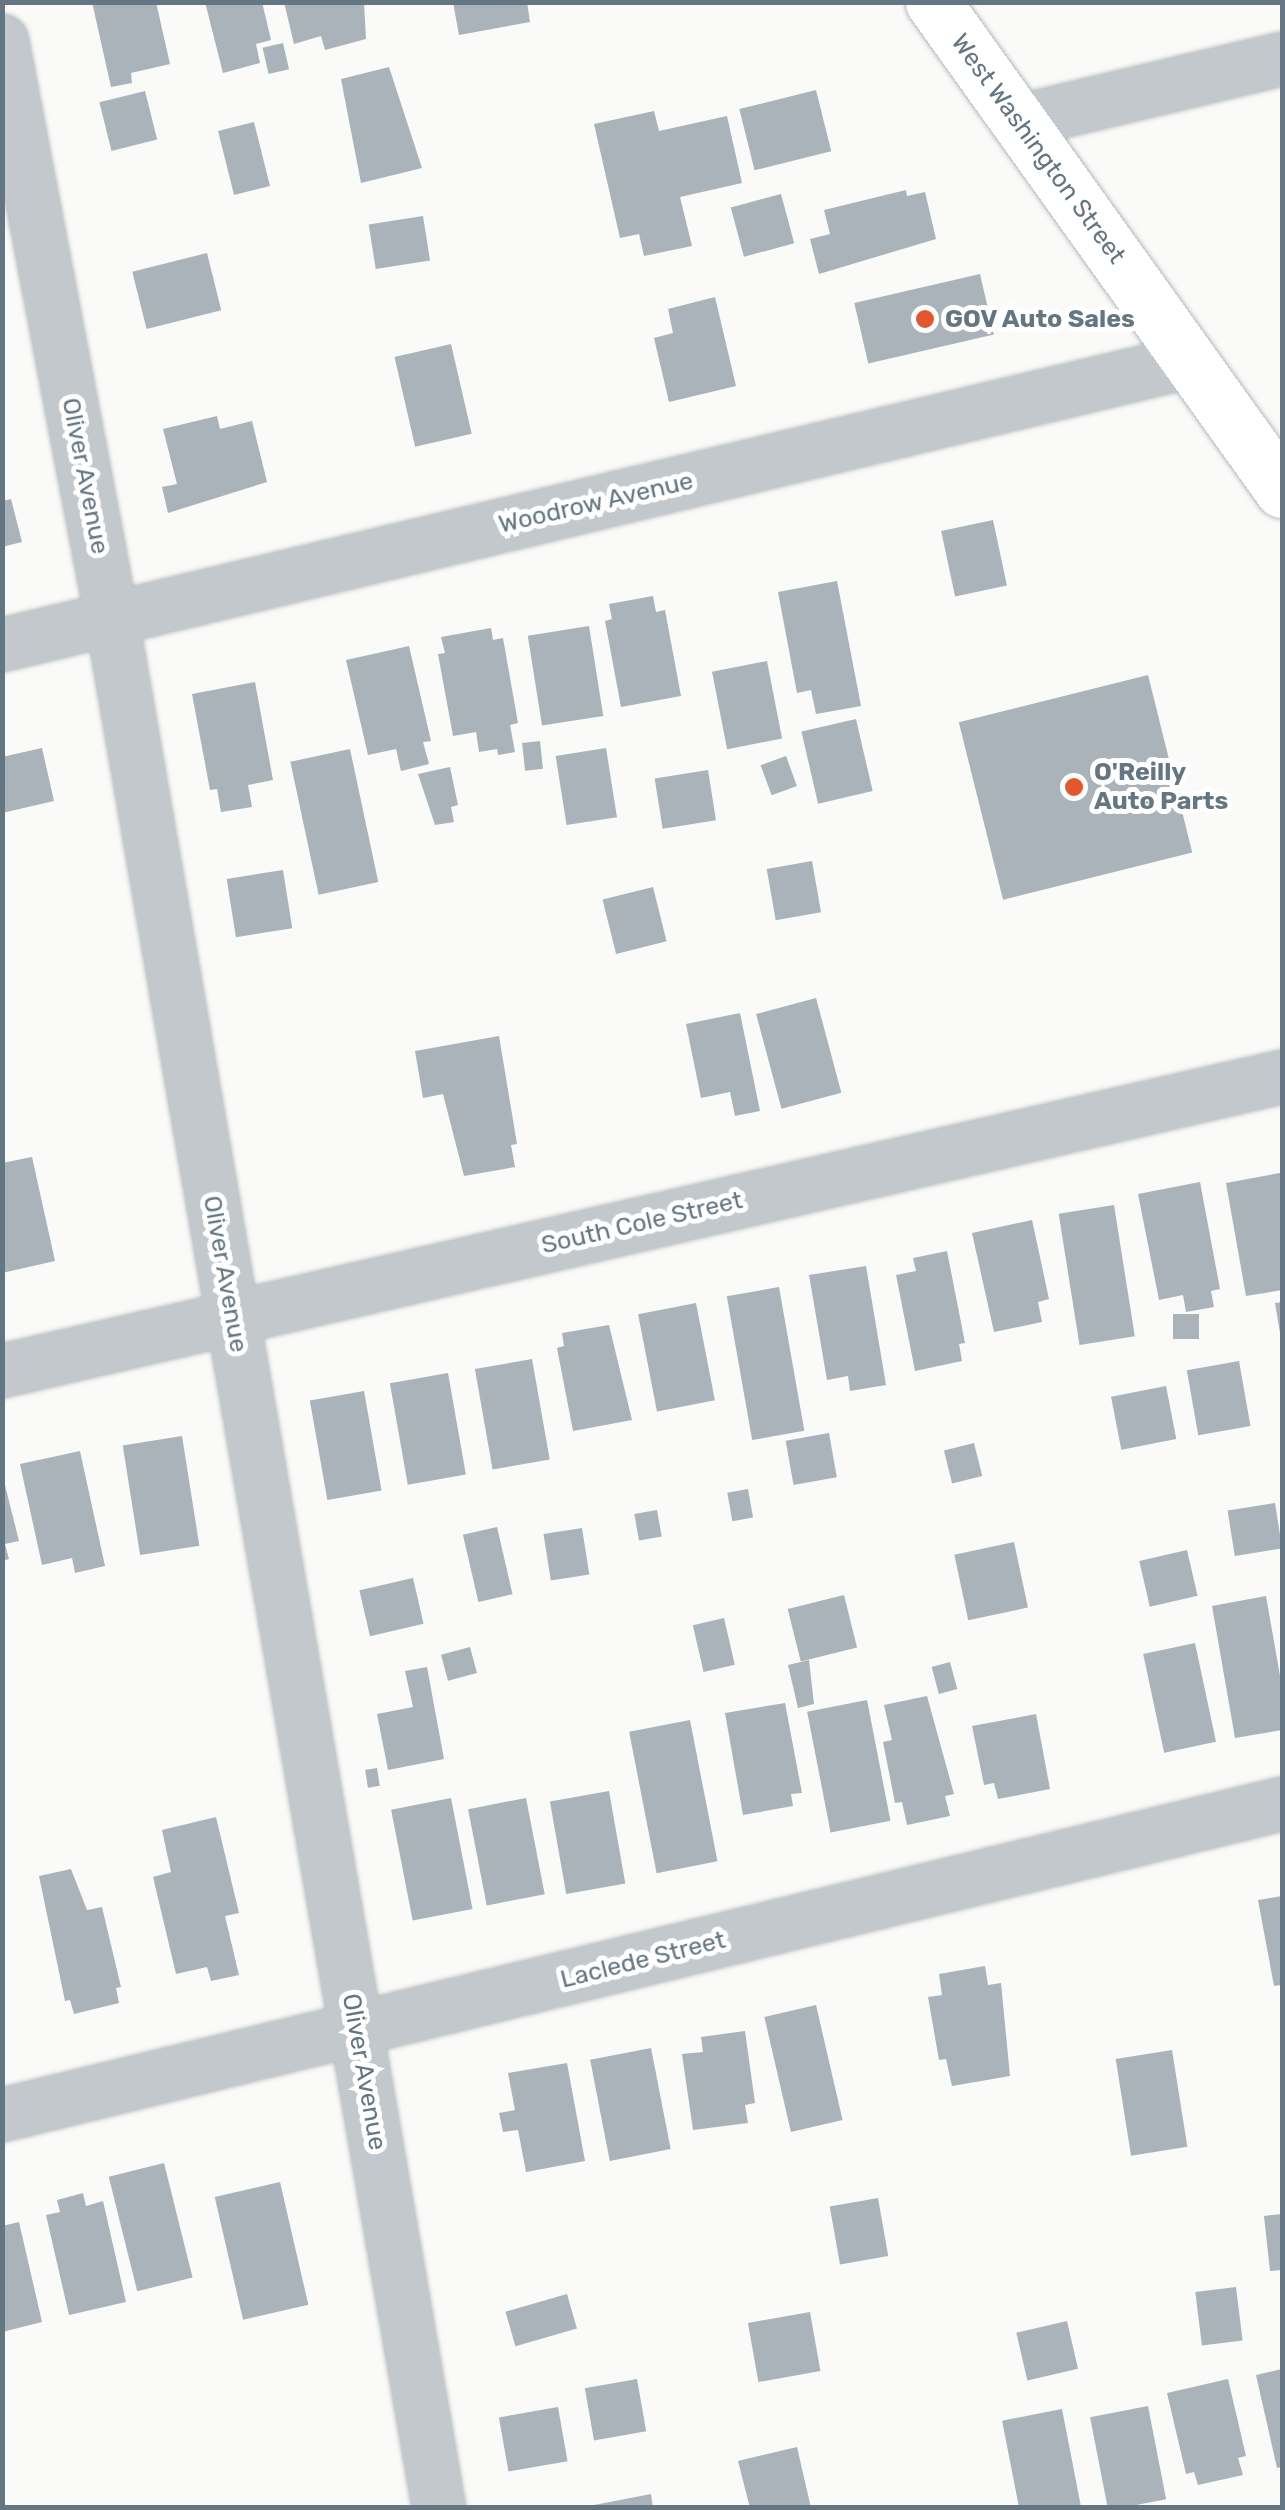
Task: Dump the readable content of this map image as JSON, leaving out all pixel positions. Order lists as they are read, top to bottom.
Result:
{
  "streets": {
    "main road": ["West Washington Street"],
    "street": [
      "Oliver Avenue",
      "Woodrow Avenue",
      "South Cole Street",
      "Laclede Street"
    ]
  },
  "crossings": [
    ["West Washington Street", "Woodrow Avenue"],
    ["Oliver Avenue", "Woodrow Avenue"],
    ["Oliver Avenue", "South Cole Street"],
    ["Oliver Avenue", "Laclede Street"]
  ],
  "places": ["GOV Auto Sales", "O'Reilly Auto Parts"]
}
